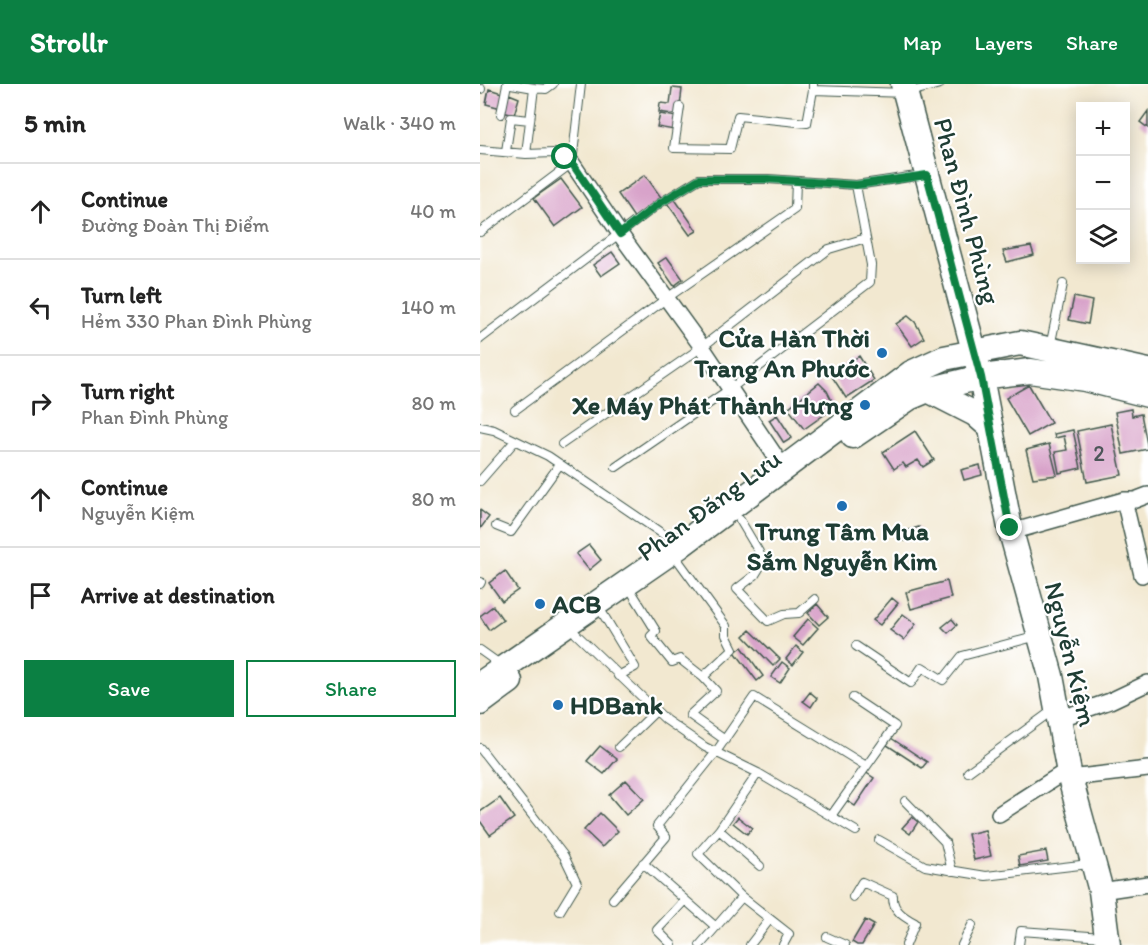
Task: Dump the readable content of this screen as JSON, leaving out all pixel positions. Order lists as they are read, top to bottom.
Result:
{
  "streets": {
    "main road": ["Phan Đình Phùng", "Phan Đăng Lưu", "Nguyễn Kiệm"]
  },
  "crossings": [
    ["Phan Đình Phùng", "Phan Đăng Lưu"],
    ["Phan Đình Phùng", "Nguyễn Kiệm"],
    ["Phan Đăng Lưu", "Nguyễn Kiệm"]
  ],
  "places": [
    "Cửa Hàn Thời Trang An Phước",
    "Xe Máy Phát Thành Hưng",
    "Trung Tâm Mua Sắm Nguyễn Kim",
    "ACB",
    "HDBank"
  ],
  "house_numbers": ["2"],
  "page": {
    "header": "Strollr",
    "nav": ["Map", "Layers", "Share"],
    "heading": ["5 min", "Walk · 340 m"],
    "map_buttons": ["+", "−"],
    "list": [
      ["Continue", "Đường Đoàn Thị Điểm", "40 m"],
      ["Turn left", "Hẻm 330 Phan Đình Phùng", "140 m"],
      ["Turn right", "Phan Đình Phùng", "80 m"],
      ["Continue", "Nguyễn Kiệm", "80 m"],
      "Arrive at destination"
    ],
    "buttons": ["Save", "Share"]
  }
}
